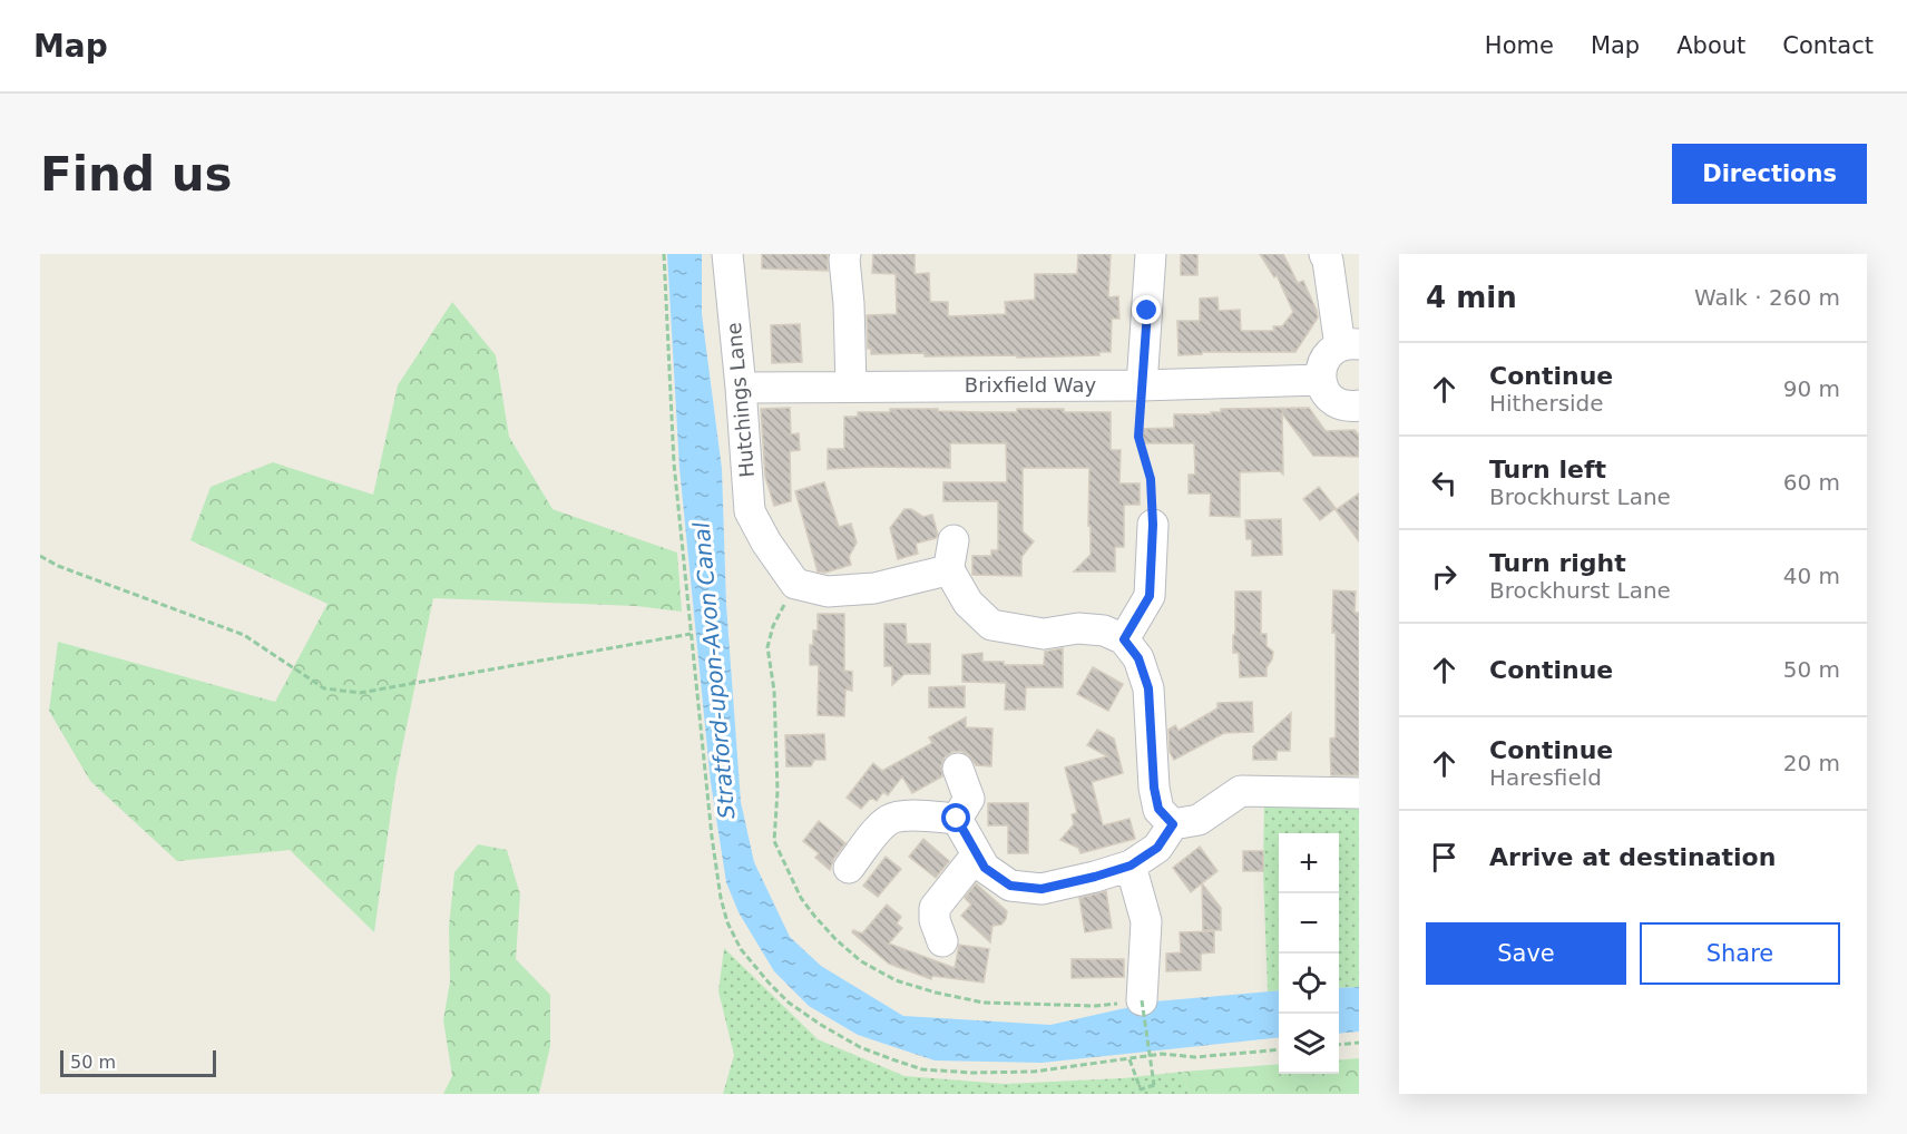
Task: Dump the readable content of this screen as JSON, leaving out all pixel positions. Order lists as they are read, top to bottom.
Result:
{
  "streets": {
    "street": ["Brixfield Way", "Hutchings Lane"]
  },
  "crossings": [
    ["Brixfield Way", "Hutchings Lane"]
  ],
  "water": ["Stratford-upon-Avon Canal"],
  "scale_bar": "50 m",
  "page": {
    "header": "Map",
    "nav": [
      "Home",
      "Map",
      "About",
      "Contact"
    ],
    "buttons": [
      "Directions",
      ["Save", "Share"]
    ],
    "title": "Find us",
    "heading": ["4 min", "Walk · 260 m"],
    "list": [
      ["Continue", "Hitherside", "90 m"],
      ["Turn left", "Brockhurst Lane", "60 m"],
      ["Turn right", "Brockhurst Lane", "40 m"],
      ["Continue", "50 m"],
      ["Continue", "Haresfield", "20 m"],
      "Arrive at destination"
    ],
    "map_buttons": ["+", "−"],
    "scale": "50 m"
  }
}
